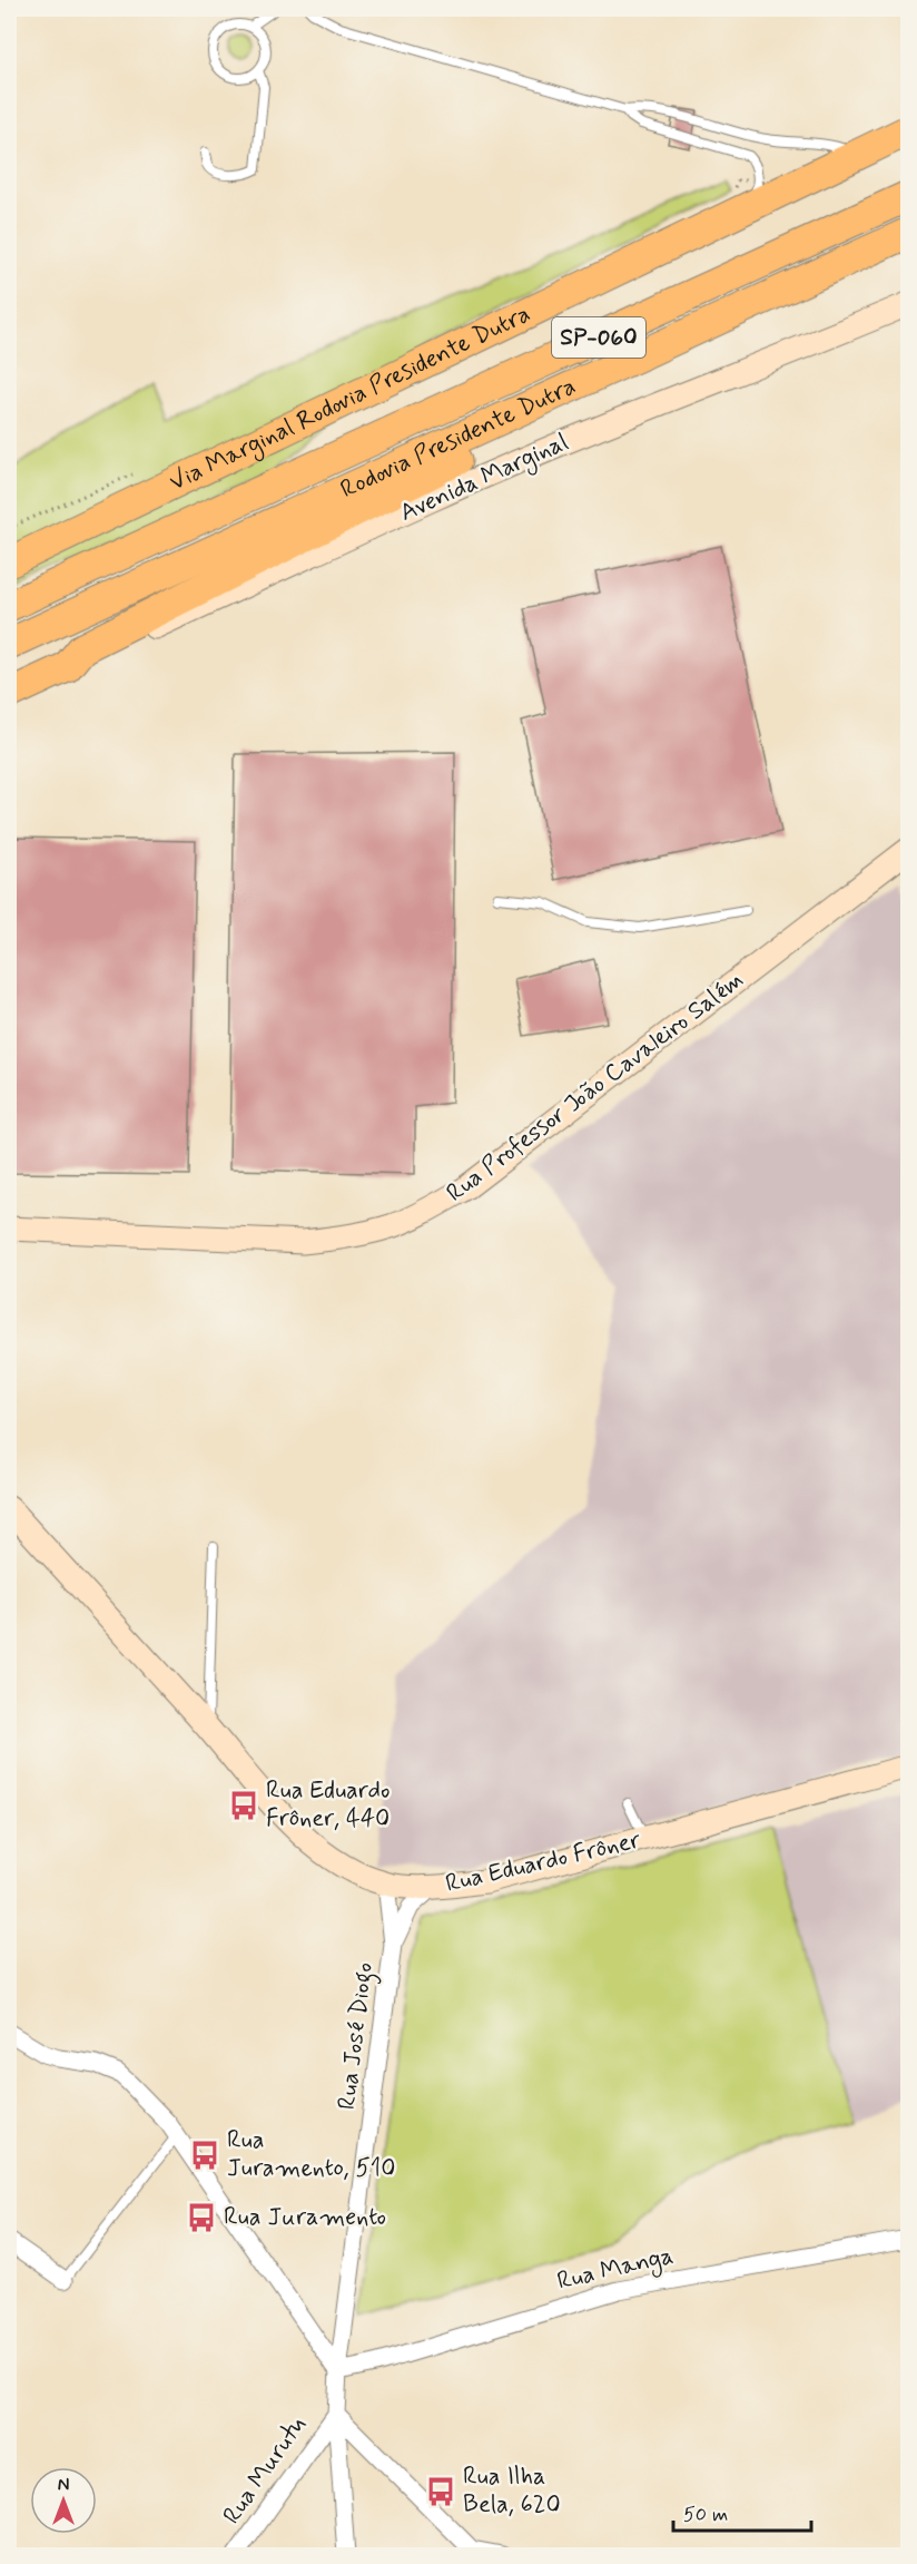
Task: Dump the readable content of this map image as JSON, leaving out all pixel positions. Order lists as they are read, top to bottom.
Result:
{
  "streets": {
    "highway": ["SP-060", "Via Marginal Rodovia Presidente Dutra", "Rodovia Presidente Dutra"],
    "main road": ["Avenida Marginal", "Rua Professor João Cavaleiro Salém", "Rua Eduardo Frôner"],
    "street": ["Rua José Diogo", "Rua Manga", "Rua Murutu"]
  },
  "crossings": [
    ["Rua Eduardo Frôner", "Rua José Diogo"],
    ["Rua José Diogo", "Rua Manga"],
    ["Rua José Diogo", "Rua Murutu"]
  ],
  "places": {
    "bus stop": [
      "Rua Eduardo Frôner, 440",
      "Rua Juramento, 510",
      "Rua Juramento",
      "Rua Ilha Bela, 620"
    ]
  },
  "scale_bar": "50 m",
  "north": "top"
}
